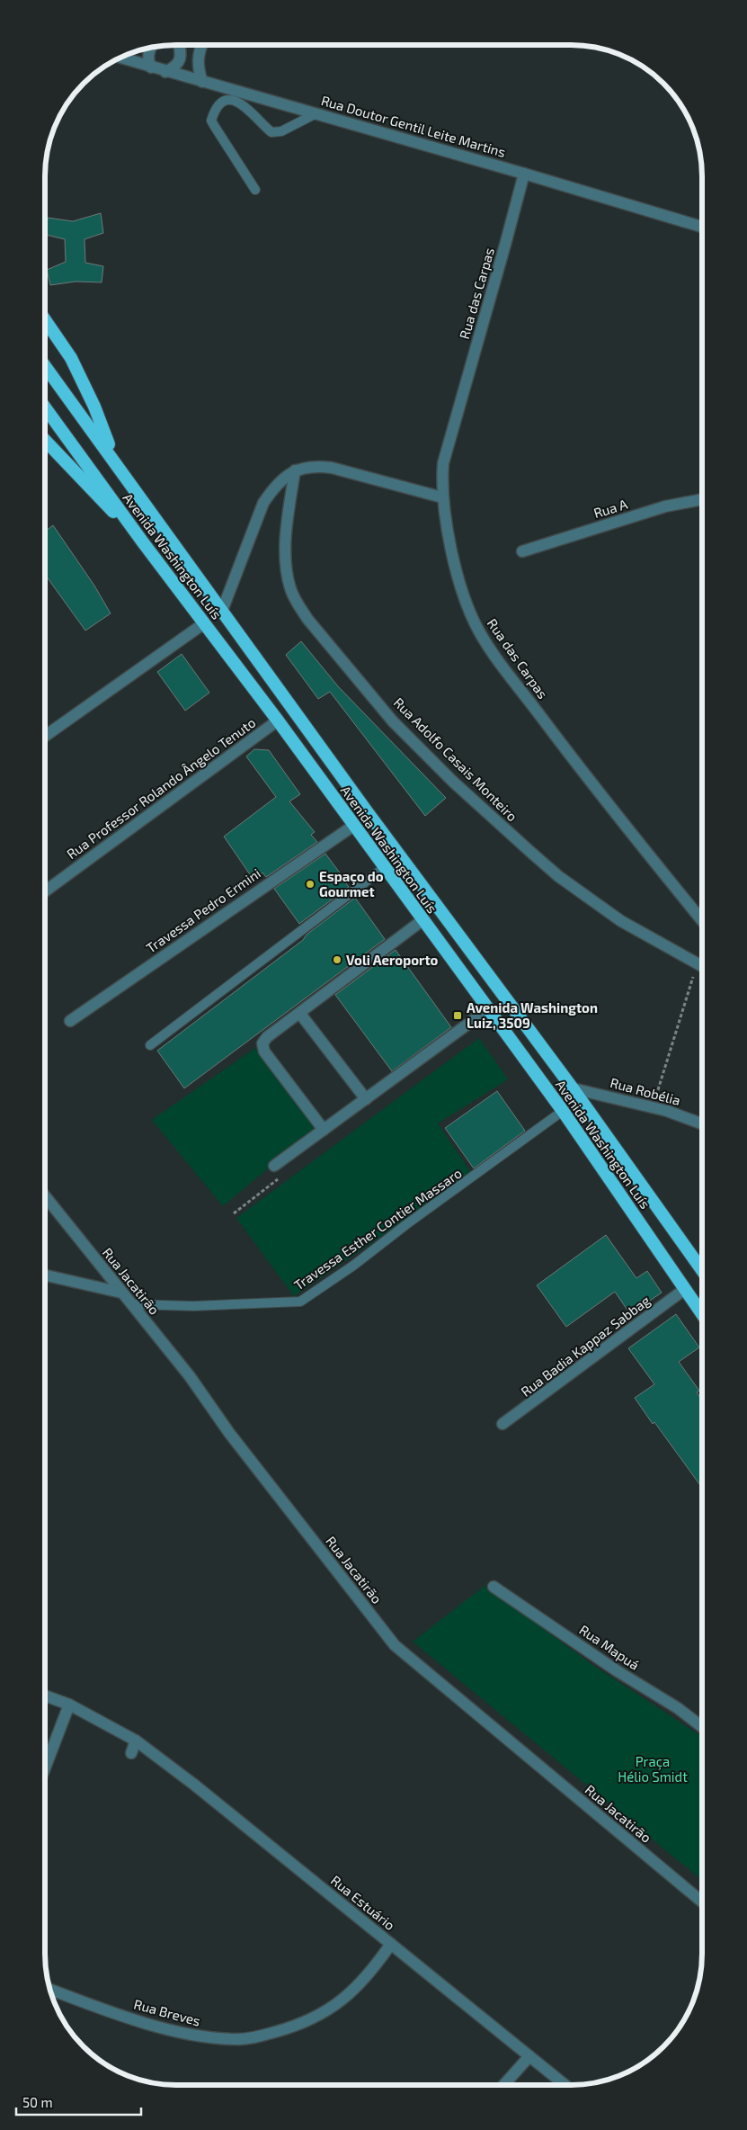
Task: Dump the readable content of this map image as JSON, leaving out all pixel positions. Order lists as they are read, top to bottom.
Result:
{
  "streets": {
    "highway": ["Avenida Washington Luís"],
    "street": [
      "Rua Doutor Gentil Leite Martins",
      "Rua das Carpas",
      "Rua A",
      "Rua Adolfo Casais Monteiro",
      "Rua Professor Rolando Ângelo Tenuto",
      "Travessa Pedro Ermini",
      "Rua Robélia",
      "Rua Jacatirão",
      "Rua Badia Kappaz Sabbag",
      "Rua Mapuá",
      "Rua Estuário",
      "Rua Breves"
    ],
    "lane": ["Travessa Esther Contier Massaro"]
  },
  "crossings": [
    ["Rua Doutor Gentil Leite Martins", "Rua das Carpas"],
    ["Avenida Washington Luís", "Rua Professor Rolando Ângelo Tenuto"],
    ["Avenida Washington Luís", "Travessa Pedro Ermini"],
    ["Avenida Washington Luís", "Rua Robélia"],
    ["Avenida Washington Luís", "Travessa Esther Contier Massaro"],
    ["Avenida Washington Luís", "Rua Badia Kappaz Sabbag"],
    ["Travessa Esther Contier Massaro", "Rua Jacatirão"],
    ["Rua Estuário", "Rua Breves"]
  ],
  "parks": ["Praça Hélio Smidt"],
  "places": {
    "other": ["Espaço do Gourmet", "Voli Aeroporto"],
    "transit": ["Avenida Washington Luiz, 3509"]
  },
  "scale_bar": "50 m"
}
